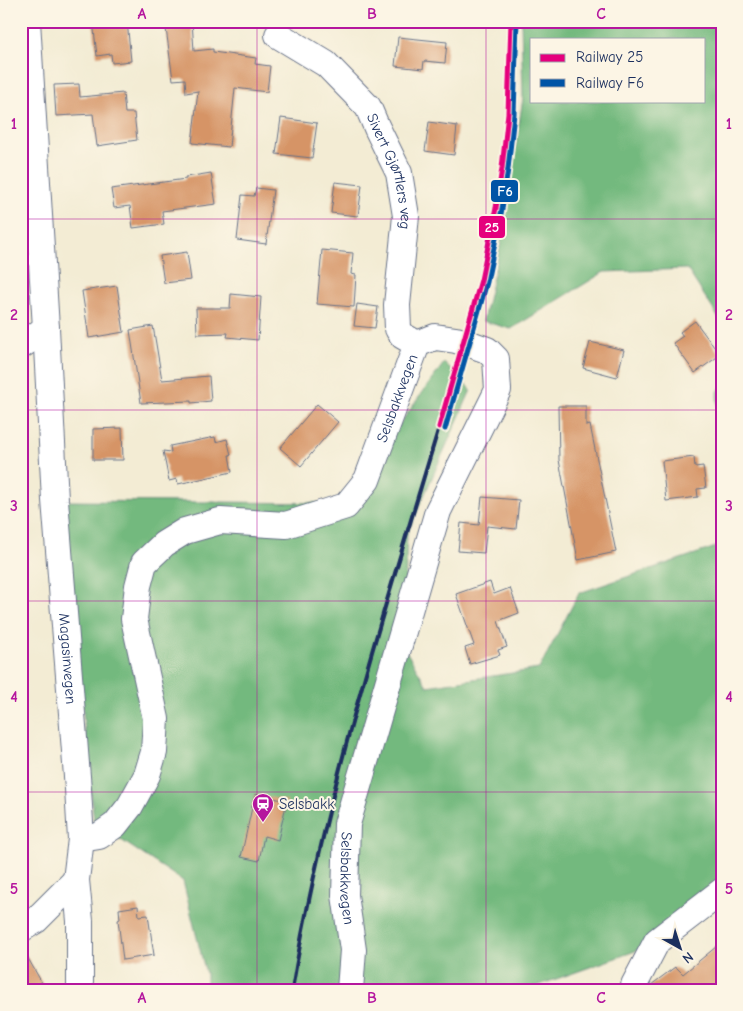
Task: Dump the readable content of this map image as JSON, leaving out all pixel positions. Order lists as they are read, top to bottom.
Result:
{
  "streets": {
    "street": ["Sivert Gjørtlers veg", "Selsbakkvegen", "Magasinvegen"]
  },
  "crossings": [
    ["Sivert Gjørtlers veg", "Selsbakkvegen"],
    ["Selsbakkvegen", "Magasinvegen"]
  ],
  "places": {
    "station": ["Selsbakk"]
  },
  "lines": ["rail line 25", "rail line F6"],
  "legend": ["Railway 25", "Railway F6"],
  "north": "bottom right",
  "grid": {
    "columns": ["A", "B", "C"],
    "rows": [
      "1",
      "2",
      "3",
      "4",
      "5"
    ]
  }
}
